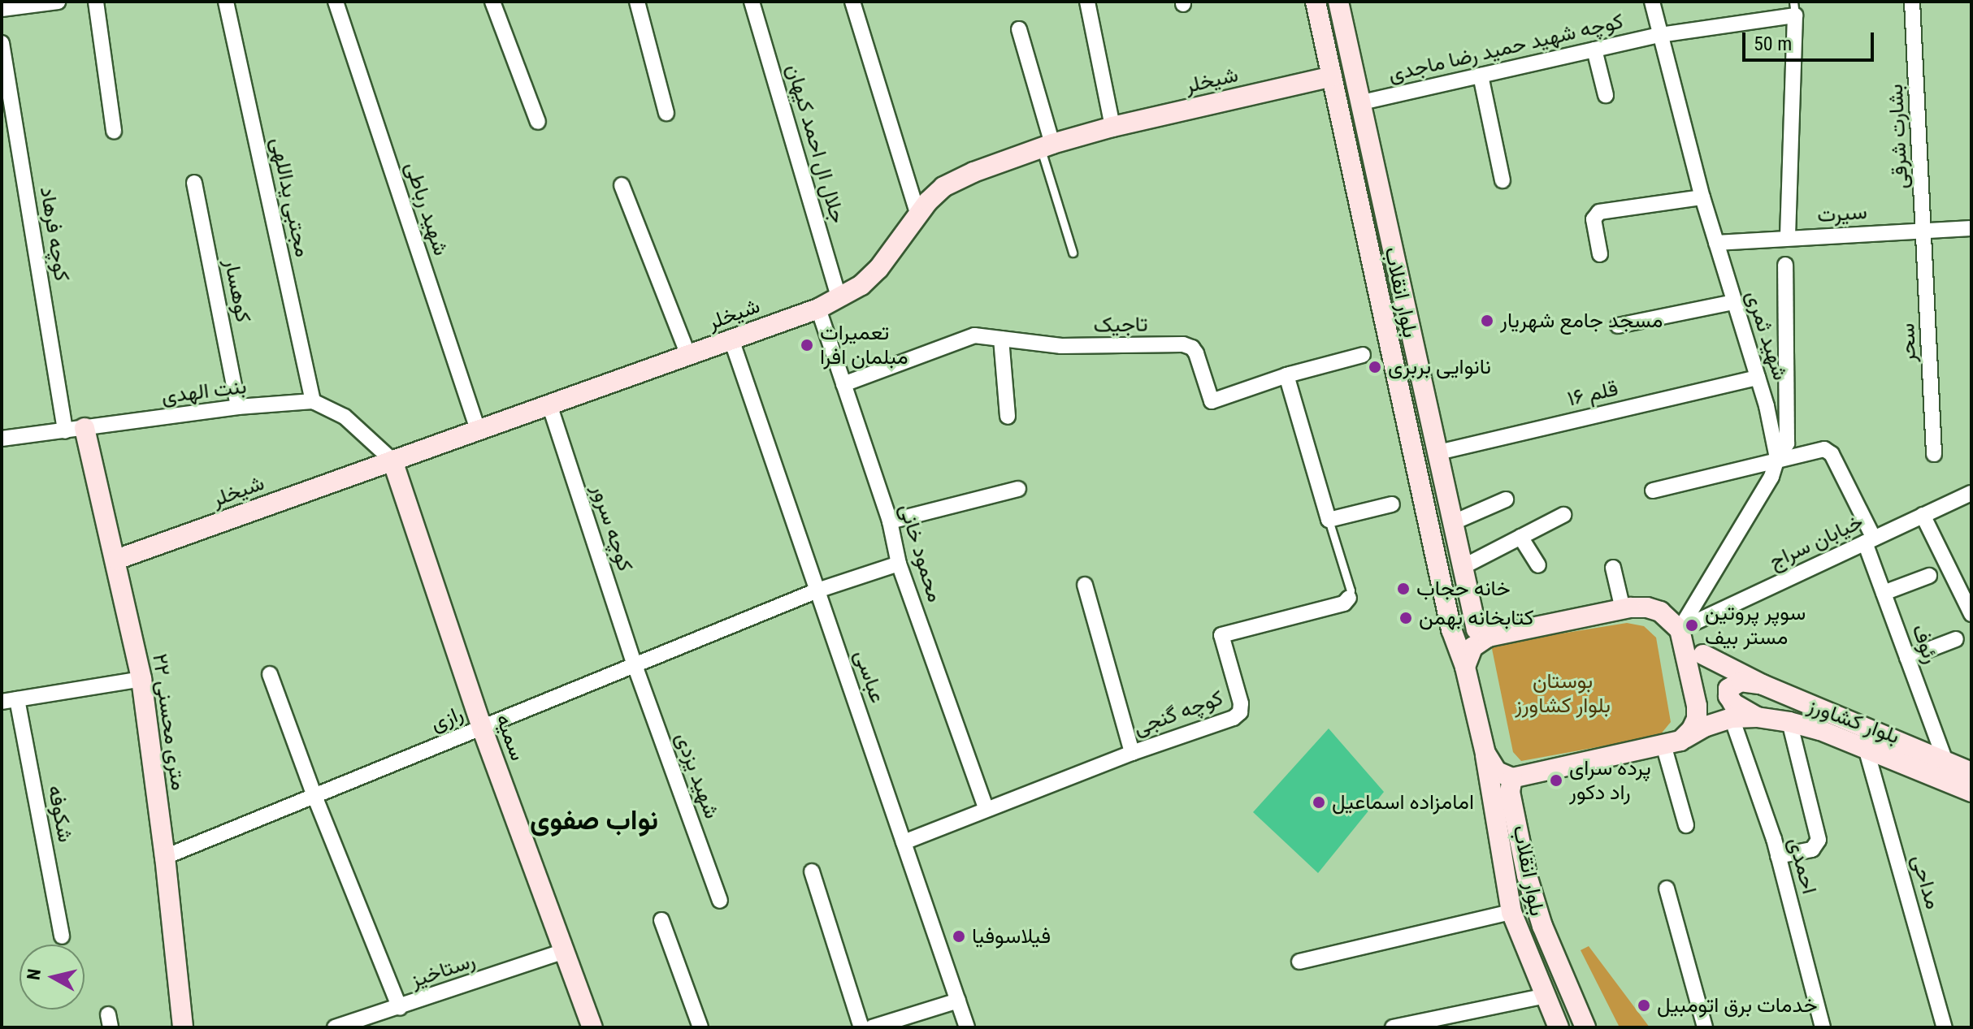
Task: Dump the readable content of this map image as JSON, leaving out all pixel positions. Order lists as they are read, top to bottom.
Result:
{
  "streets": {
    "street": [
      "کوچه شهید حمید رضا ماجدی",
      "شیخلر",
      "بشارت شرقی",
      "جلال ال احمد کیهان",
      "مجتبی یداللهی",
      "شهید رباطی",
      "سیرت",
      "کوچه فرهاد",
      "کوهسار",
      "بلوار انقلاب",
      "تاجیک",
      "شهید ثمری",
      "سحر",
      "بنت الهدی",
      "قلم ۱۶",
      "کوچه سرور",
      "خیابان سراج",
      "محمود خانی",
      "رئوف",
      "عباسی",
      "کوچه گنجی",
      "رازی",
      "بلوار کشاورز",
      "۲۲ متری محسنی",
      "سمیه",
      "شهید یزدی",
      "شکوفه",
      "احمدی",
      "مداحی",
      "رستاخیز"
    ]
  },
  "crossings": [
    ["کوچه شهید حمید رضا ماجدی", "بلوار انقلاب"],
    ["کوچه شهید حمید رضا ماجدی", "شهید ثمری"],
    ["شیخلر", "جلال ال احمد کیهان"],
    ["شیخلر", "شهید رباطی"],
    ["شیخلر", "بلوار انقلاب"],
    ["شیخلر", "کوچه سرور"],
    ["شیخلر", "محمود خانی"],
    ["شیخلر", "عباسی"],
    ["شیخلر", "۲۲ متری محسنی"],
    ["شیخلر", "سمیه"],
    ["بشارت شرقی", "سیرت"],
    ["بشارت شرقی", "سحر"],
    ["مجتبی یداللهی", "بنت الهدی"],
    ["سیرت", "شهید ثمری"],
    ["سیرت", "سحر"],
    ["کوچه فرهاد", "بنت الهدی"],
    ["کوچه فرهاد", "۲۲ متری محسنی"],
    ["کوهسار", "بنت الهدی"],
    ["بلوار انقلاب", "قلم ۱۶"],
    ["بلوار انقلاب", "بلوار کشاورز"],
    ["تاجیک", "محمود خانی"],
    ["شهید ثمری", "قلم ۱۶"],
    ["شهید ثمری", "رئوف"],
    ["بنت الهدی", "۲۲ متری محسنی"],
    ["کوچه سرور", "رازی"],
    ["کوچه سرور", "شهید یزدی"],
    ["خیابان سراج", "رئوف"],
    ["خیابان سراج", "بلوار کشاورز"],
    ["محمود خانی", "کوچه گنجی"],
    ["محمود خانی", "رازی"],
    ["رئوف", "بلوار کشاورز"],
    ["عباسی", "کوچه گنجی"],
    ["عباسی", "رازی"],
    ["رازی", "۲۲ متری محسنی"],
    ["رازی", "سمیه"],
    ["رازی", "شهید یزدی"],
    ["بلوار کشاورز", "احمدی"],
    ["بلوار کشاورز", "مداحی"],
    ["سمیه", "رستاخیز"]
  ],
  "districts": ["نواب صفوی"],
  "parks": ["بوستان بلوار کشاورز"],
  "places": [
    "مسجد جامع شهریار",
    "تعمیرات مبلمان افرا",
    "نانوایی بربری",
    "خانه حجاب",
    "کتابخانه بهمن",
    "سوپر پروتین مستر بیف",
    "پرده سرای راد دکور",
    "امامزاده اسماعیل",
    "فیلاسوفیا",
    "خدمات برق اتومبیل"
  ],
  "scale_bar": "50 m",
  "north": "left"
}
